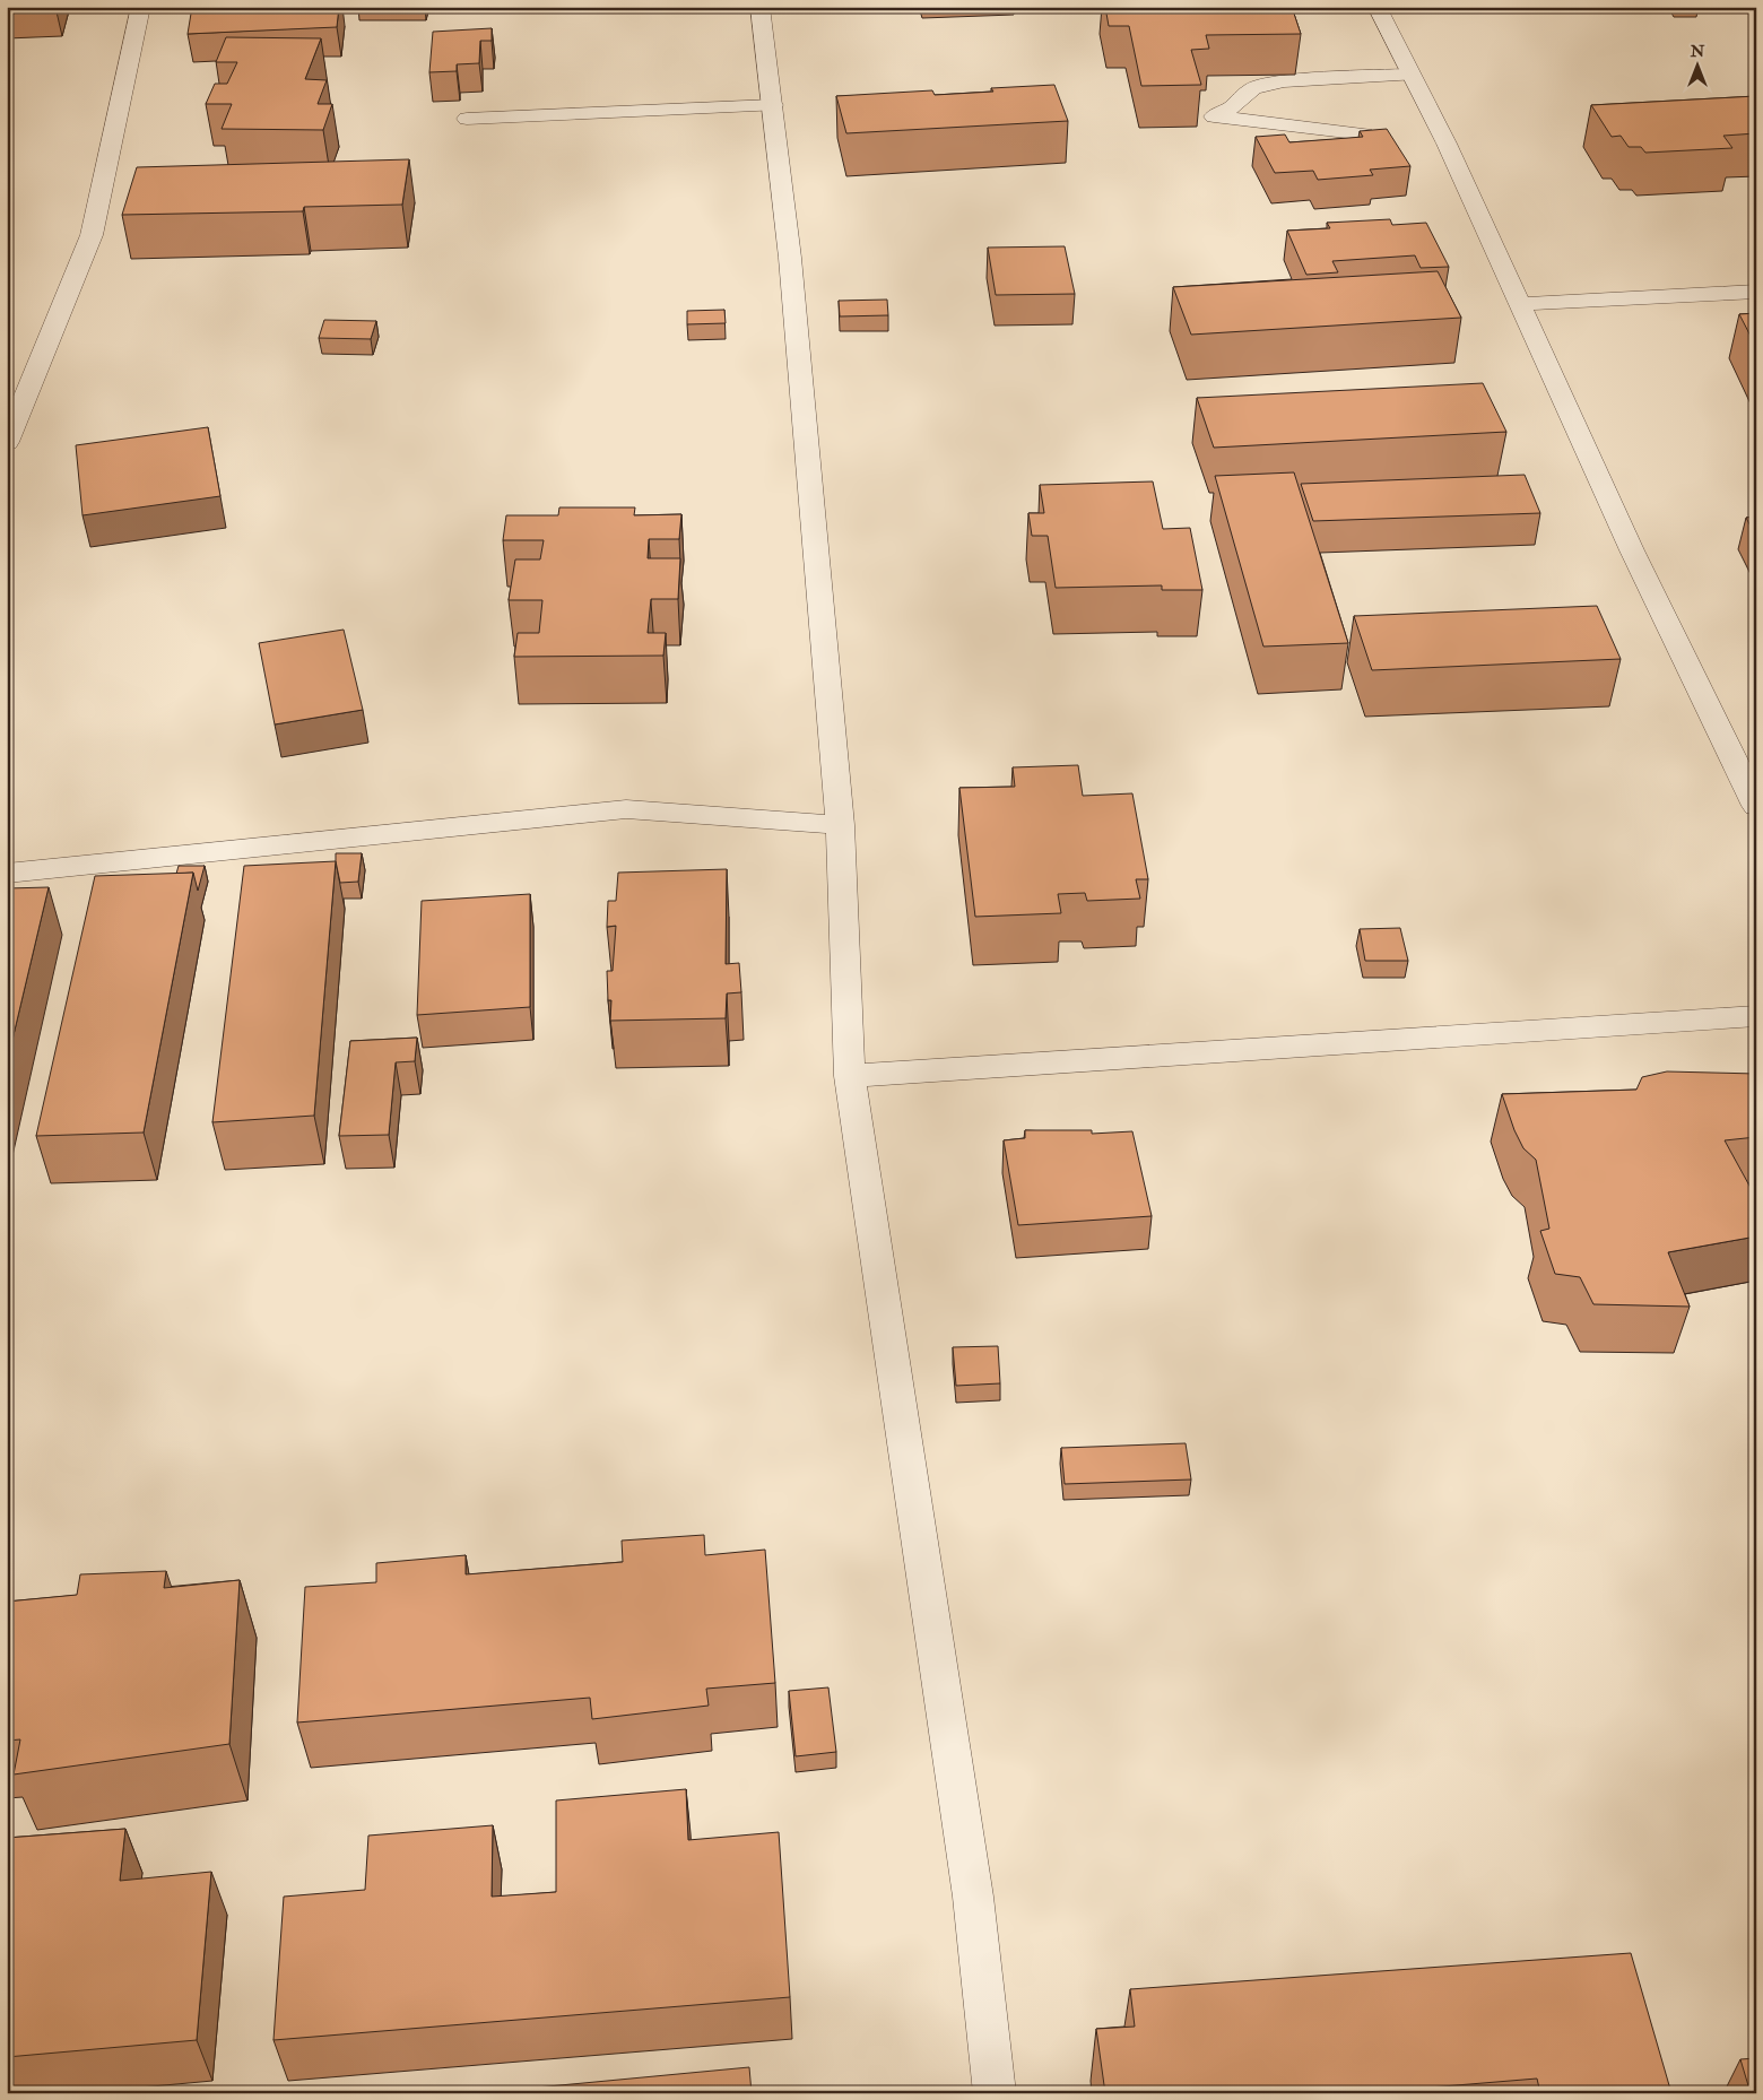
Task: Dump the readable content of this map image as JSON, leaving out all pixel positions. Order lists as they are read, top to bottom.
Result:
{
  "north": "top"
}
